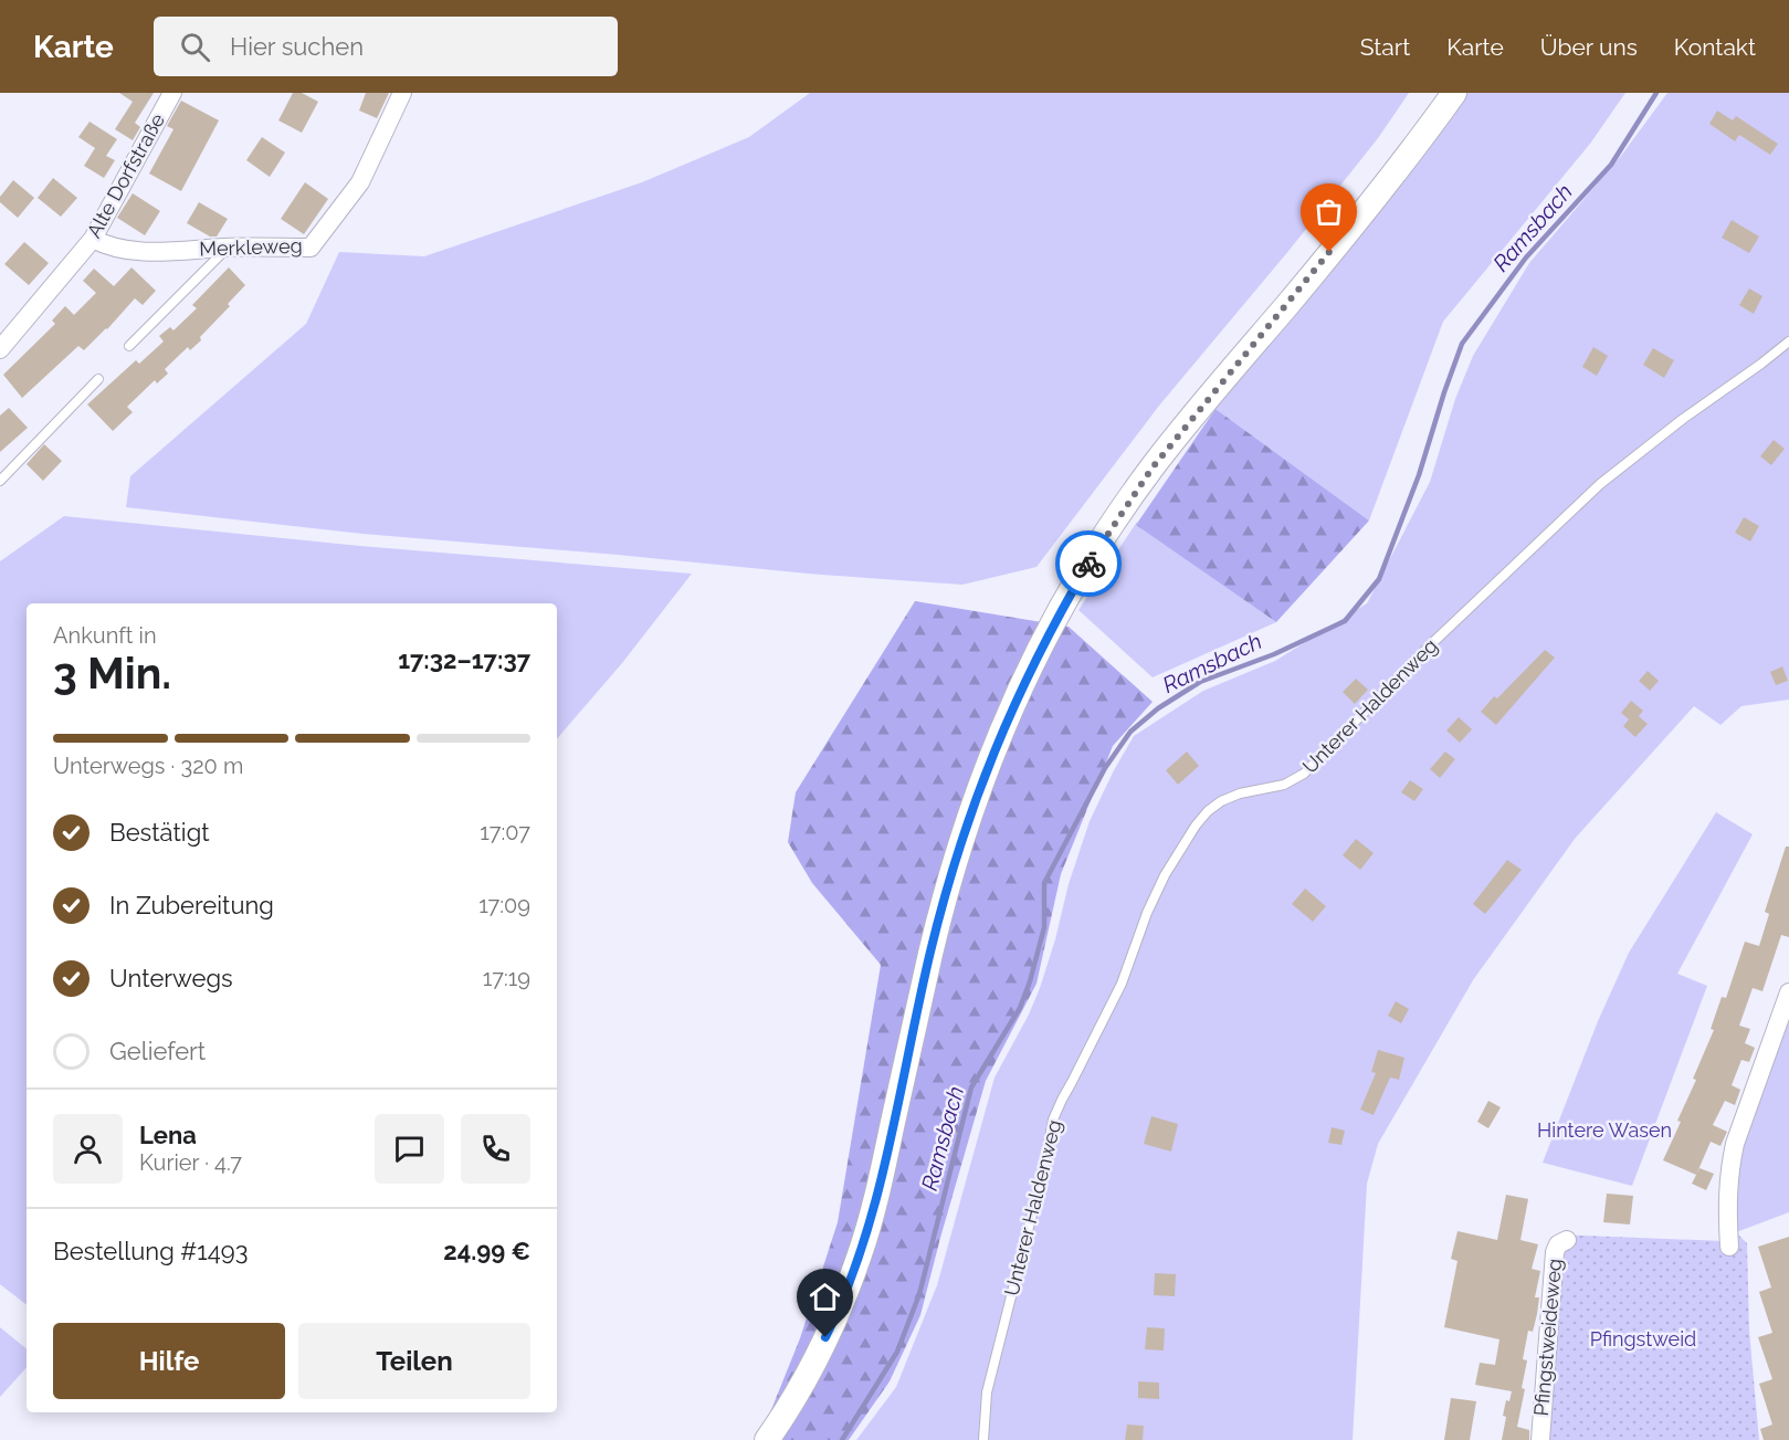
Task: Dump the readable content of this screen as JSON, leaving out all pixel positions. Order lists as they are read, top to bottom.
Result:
{
  "streets": {
    "street": ["Alte Dorfstraße", "Merkleweg", "Pfingstweideweg"],
    "lane": ["Unterer Haldenweg"]
  },
  "crossings": [
    ["Alte Dorfstraße", "Merkleweg"]
  ],
  "water": ["Ramsbach"],
  "parks": ["Hintere Wasen", "Pfingstweid"],
  "page": {
    "header": "Karte",
    "search": "Hier suchen",
    "nav": [
      "Start",
      "Karte",
      "Über uns",
      "Kontakt"
    ],
    "heading": ["3 Min.", "Ankunft in", "17:32–17:37"],
    "panel": [
      "Lena",
      "Kurier · 4.7",
      "Bestellung #1493",
      "24.99 €"
    ],
    "bar": "Unterwegs · 320 m",
    "list": [
      ["Bestätigt", "17:07"],
      ["In Zubereitung", "17:09"],
      ["Unterwegs", "17:19"],
      "Geliefert"
    ],
    "buttons": ["Hilfe", "Teilen"]
  }
}
